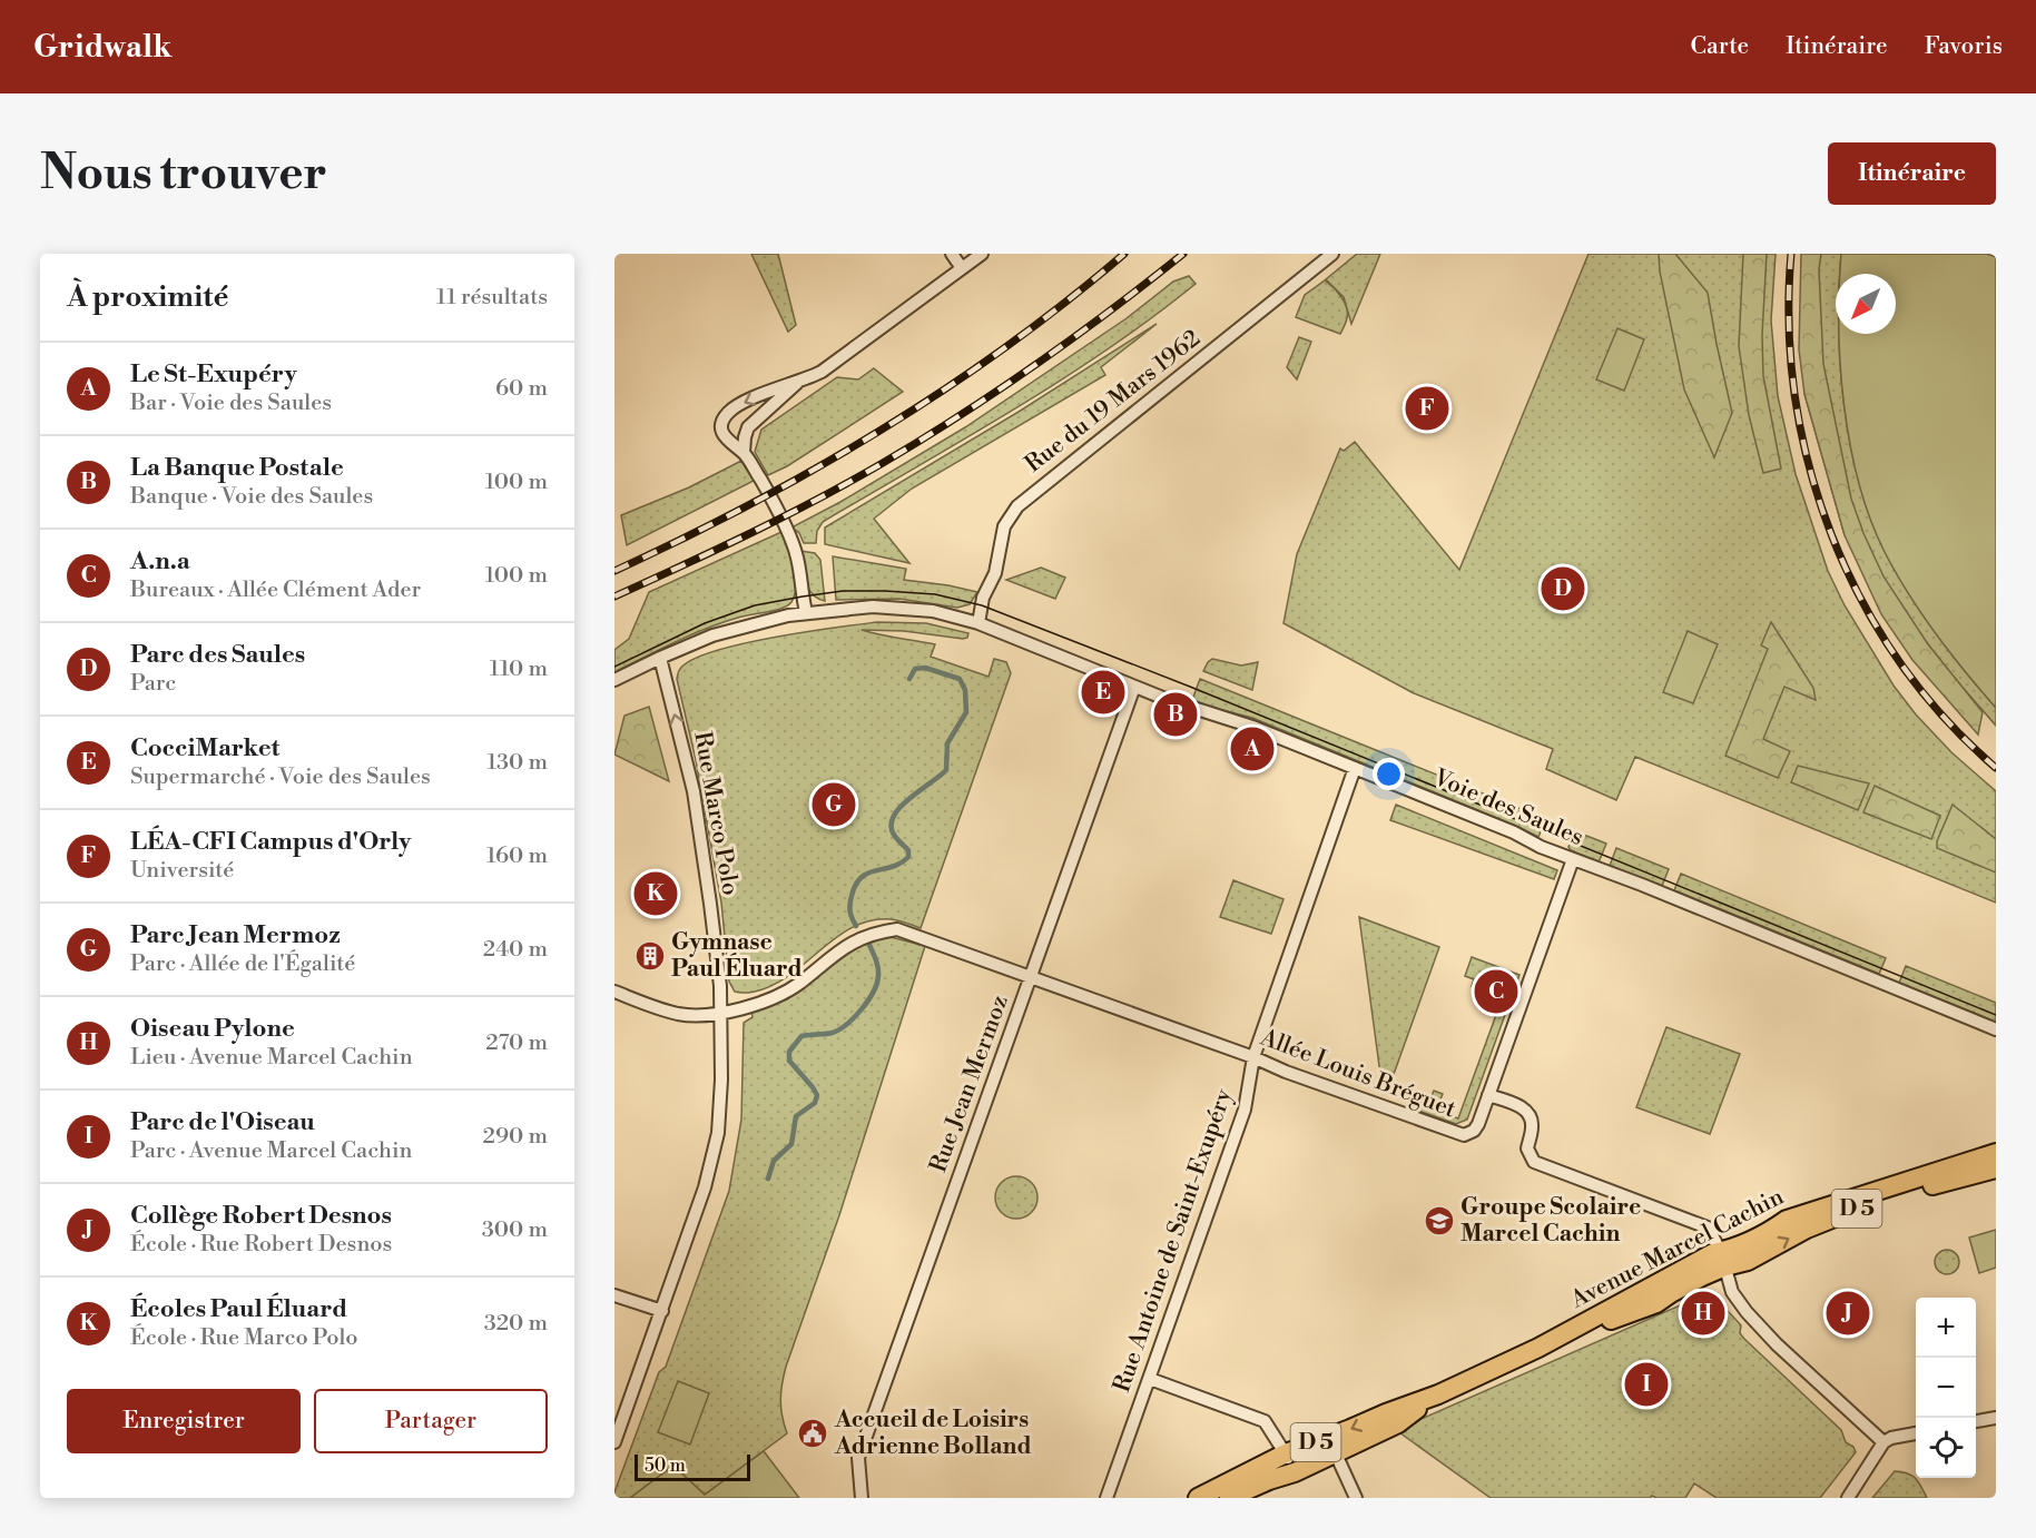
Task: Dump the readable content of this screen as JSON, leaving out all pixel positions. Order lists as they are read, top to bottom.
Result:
{
  "streets": {
    "main road": ["D 5", "Avenue Marcel Cachin"],
    "street": [
      "Rue du 19 Mars 1962",
      "Voie des Saules",
      "Rue Marco Polo",
      "Allée Louis Bréguet",
      "Rue Jean Mermoz",
      "Rue Antoine de Saint-Exupéry"
    ]
  },
  "crossings": [
    ["Rue du 19 Mars 1962", "Voie des Saules"],
    ["Voie des Saules", "Rue Marco Polo"],
    ["Voie des Saules", "Rue Jean Mermoz"],
    ["Voie des Saules", "Rue Antoine de Saint-Exupéry"],
    ["Rue Marco Polo", "Allée Louis Bréguet"],
    ["Allée Louis Bréguet", "Rue Jean Mermoz"],
    ["Allée Louis Bréguet", "Rue Antoine de Saint-Exupéry"],
    ["Allée Louis Bréguet", "Avenue Marcel Cachin"]
  ],
  "one_way": ["Rue Marco Polo"],
  "places": {
    "building": ["Gymnase Paul Éluard"],
    "school or university": ["Groupe Scolaire Marcel Cachin"],
    "public building": ["Accueil de Loisirs Adrienne Bolland"]
  },
  "scale_bar": "50 m",
  "north": "bottom left",
  "page": {
    "header": "Gridwalk",
    "nav": ["Carte", "Itinéraire", "Favoris"],
    "buttons": [
      "Itinéraire",
      ["Enregistrer", "Partager"]
    ],
    "title": "Nous trouver",
    "heading": ["À proximité", "11 résultats"],
    "list": [
      {
        "mark": "A",
        "name": "Le St-Exupéry",
        "note": "Bar · Voie des Saules",
        "value": "60 m"
      },
      {
        "mark": "B",
        "name": "La Banque Postale",
        "note": "Banque · Voie des Saules",
        "value": "100 m"
      },
      {
        "mark": "C",
        "name": "A.n.a",
        "note": "Bureaux · Allée Clément Ader",
        "value": "100 m"
      },
      {
        "mark": "D",
        "name": "Parc des Saules",
        "note": "Parc",
        "value": "110 m"
      },
      {
        "mark": "E",
        "name": "CocciMarket",
        "note": "Supermarché · Voie des Saules",
        "value": "130 m"
      },
      {
        "mark": "F",
        "name": "LÉA-CFI Campus d'Orly",
        "note": "Université",
        "value": "160 m"
      },
      {
        "mark": "G",
        "name": "Parc Jean Mermoz",
        "note": "Parc · Allée de l'Égalité",
        "value": "240 m"
      },
      {
        "mark": "H",
        "name": "Oiseau Pylone",
        "note": "Lieu · Avenue Marcel Cachin",
        "value": "270 m"
      },
      {
        "mark": "I",
        "name": "Parc de l'Oiseau",
        "note": "Parc · Avenue Marcel Cachin",
        "value": "290 m"
      },
      {
        "mark": "J",
        "name": "Collège Robert Desnos",
        "note": "École · Rue Robert Desnos",
        "value": "300 m"
      },
      {
        "mark": "K",
        "name": "Écoles Paul Éluard",
        "note": "École · Rue Marco Polo",
        "value": "320 m"
      }
    ],
    "pins": [
      "F",
      "D",
      "E",
      "B",
      "A",
      "G",
      "K",
      "C",
      "H",
      "J",
      "I"
    ],
    "map_buttons": ["+", "−"],
    "scale": "50 m"
  }
}
